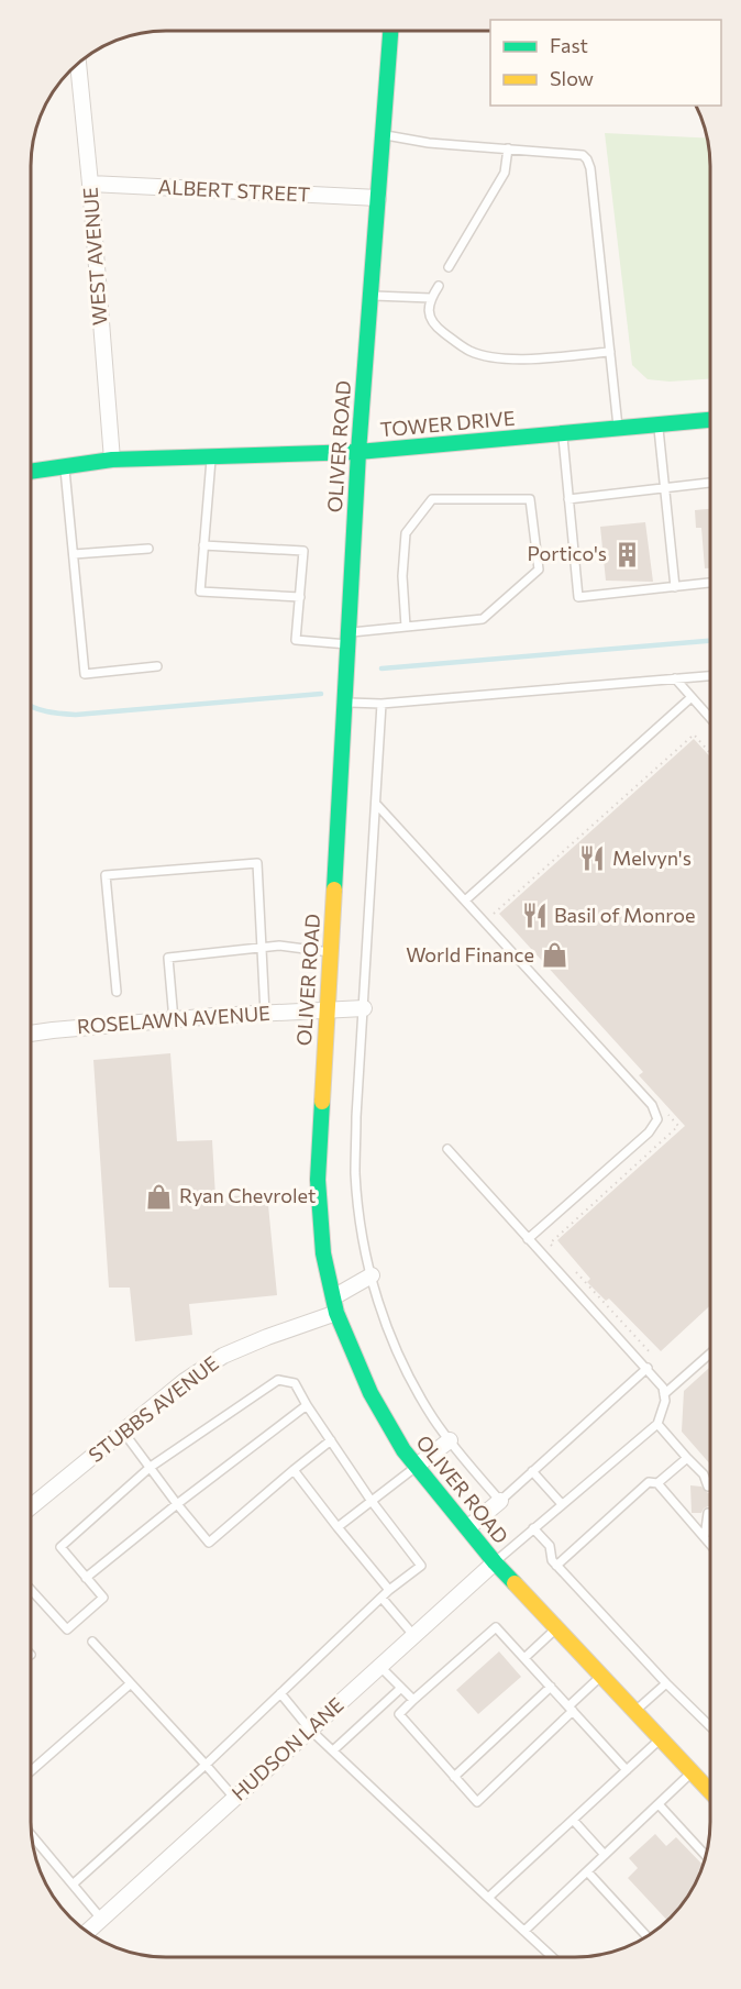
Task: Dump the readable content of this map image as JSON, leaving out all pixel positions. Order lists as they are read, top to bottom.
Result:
{
  "streets": {
    "street": [
      "ALBERT STREET",
      "WEST AVENUE",
      "TOWER DRIVE",
      "OLIVER ROAD",
      "ROSELAWN AVENUE",
      "STUBBS AVENUE",
      "HUDSON LANE"
    ]
  },
  "crossings": [
    ["ALBERT STREET", "WEST AVENUE"],
    ["ALBERT STREET", "OLIVER ROAD"],
    ["WEST AVENUE", "TOWER DRIVE"],
    ["TOWER DRIVE", "OLIVER ROAD"],
    ["OLIVER ROAD", "ROSELAWN AVENUE"],
    ["OLIVER ROAD", "STUBBS AVENUE"],
    ["OLIVER ROAD", "HUDSON LANE"]
  ],
  "places": {
    "building": ["Portico's"],
    "restaurant": ["Melvyn's", "Basil of Monroe"],
    "shop": ["World Finance", "Ryan Chevrolet"]
  },
  "legend": ["Fast", "Slow"]
}
